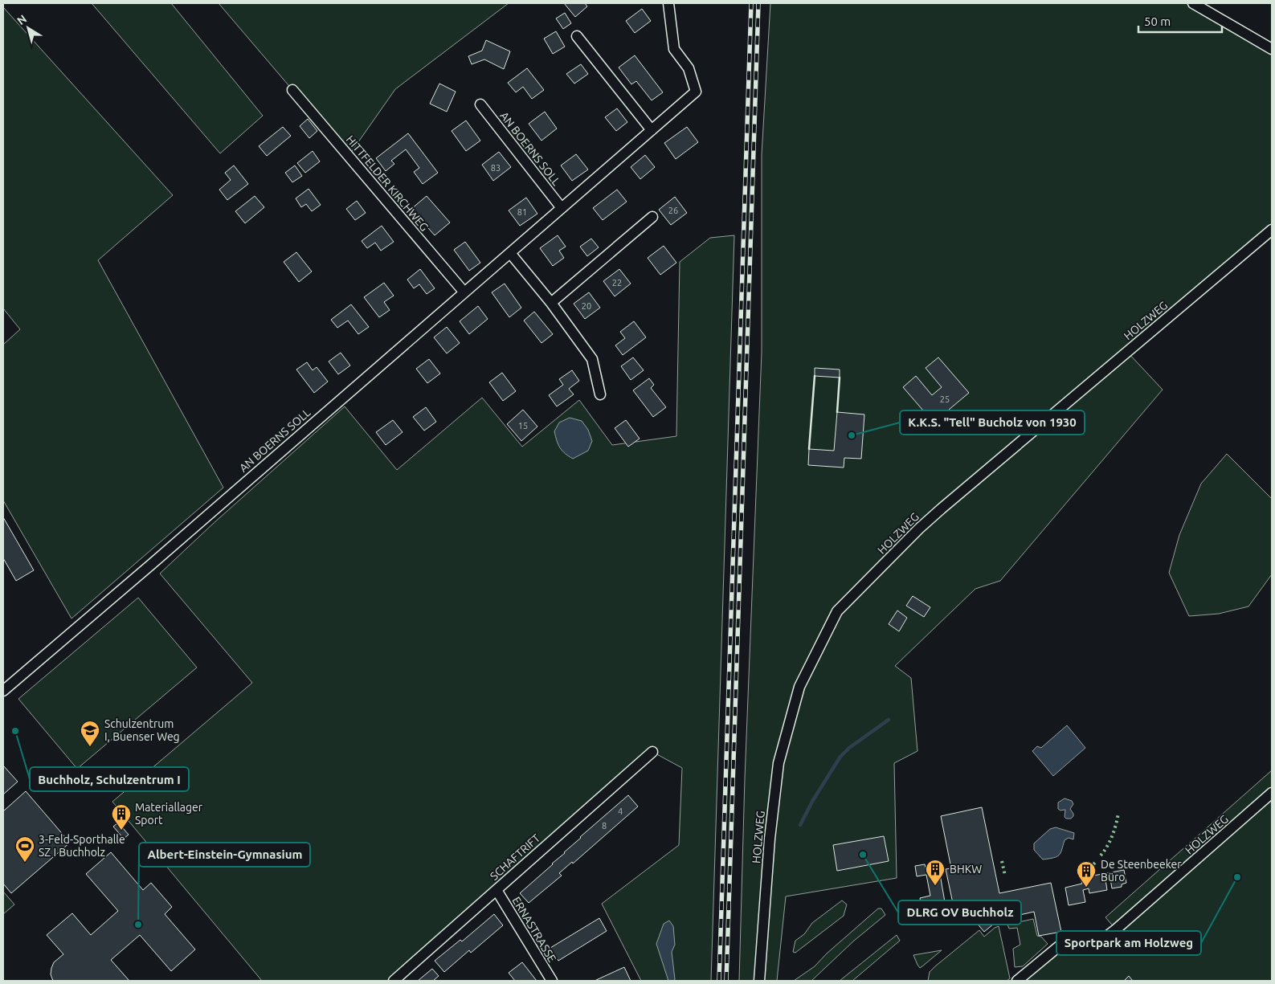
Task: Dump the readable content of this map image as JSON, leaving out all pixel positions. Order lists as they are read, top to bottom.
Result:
{
  "streets": {
    "street": [
      "AN BOERNS SOLL",
      "HITTFELDER KIRCHWEG",
      "HOLZWEG",
      "SCHAFTRIFT",
      "ERNASTRASSE"
    ]
  },
  "crossings": [
    ["AN BOERNS SOLL", "HITTFELDER KIRCHWEG"],
    ["SCHAFTRIFT", "ERNASTRASSE"]
  ],
  "places": {
    "other": [
      "K.K.S. \"Tell\" Bucholz von 1930",
      "Buchholz, Schulzentrum I",
      "DLRG OV Buchholz",
      "Sportpark am Holzweg",
      "Albert-Einstein-Gymnasium"
    ],
    "school or university": ["Schulzentrum I, Buenser Weg"],
    "building": ["Materiallager Sport", "BHKW", "De Steenbeeker Büro"],
    "sports": ["3-Feld-Sporthalle SZ I Buchholz"]
  },
  "house_numbers": [
    "83",
    "26",
    "81",
    "22",
    "20",
    "25",
    "15",
    "4",
    "8"
  ],
  "scale_bar": "50 m",
  "north": "top left"
}
